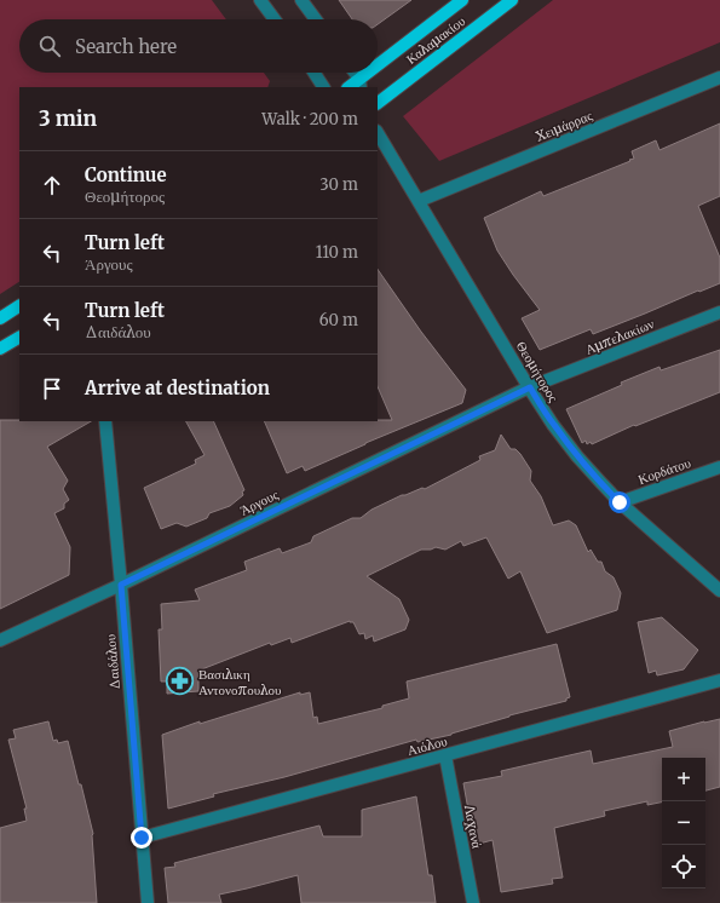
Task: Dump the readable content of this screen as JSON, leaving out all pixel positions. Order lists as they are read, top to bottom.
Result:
{
  "streets": {
    "main road": ["Καλαμακίου"],
    "street": [
      "Χειμάρρας",
      "Αμπελακίων",
      "Θεομήτορος",
      "Κορδάτου",
      "Άργους",
      "Δαιδάλου",
      "Αιόλου",
      "Λαχανά"
    ]
  },
  "crossings": [
    ["Χειμάρρας", "Θεομήτορος"],
    ["Αμπελακίων", "Θεομήτορος"],
    ["Αμπελακίων", "Άργους"],
    ["Θεομήτορος", "Κορδάτου"],
    ["Θεομήτορος", "Άργους"],
    ["Άργους", "Δαιδάλου"],
    ["Δαιδάλου", "Αιόλου"],
    ["Αιόλου", "Λαχανά"]
  ],
  "places": {
    "pharmacy": ["Βασιλικη Αντονοπουλου"]
  },
  "page": {
    "search": "Search here",
    "heading": ["3 min", "Walk · 200 m"],
    "list": [
      ["Continue", "Θεομήτορος", "30 m"],
      ["Turn left", "Άργους", "110 m"],
      ["Turn left", "Δαιδάλου", "60 m"],
      "Arrive at destination"
    ],
    "map_buttons": ["+", "−"]
  }
}
